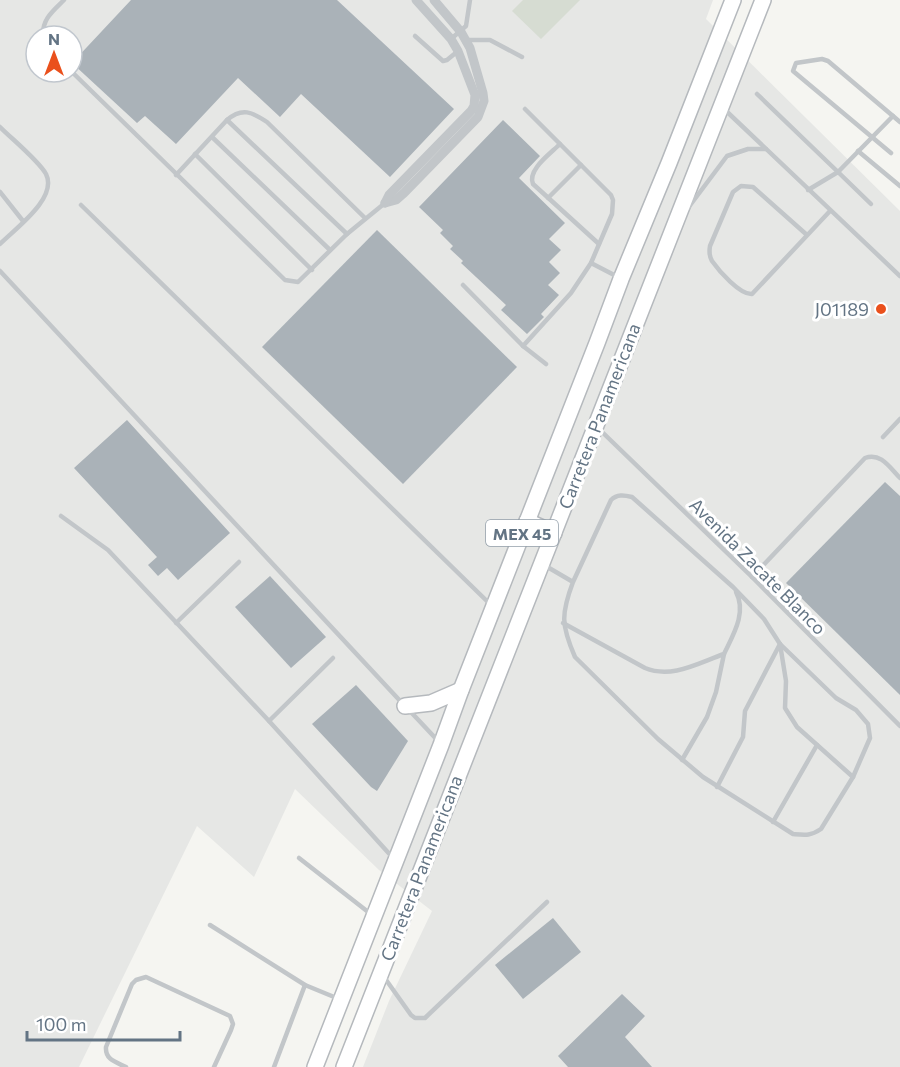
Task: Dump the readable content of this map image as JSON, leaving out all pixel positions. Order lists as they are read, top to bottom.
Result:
{
  "streets": {
    "main road": ["Carretera Panamericana", "MEX 45"],
    "lane": ["Avenida Zacate Blanco"]
  },
  "crossings": [
    ["Carretera Panamericana", "Avenida Zacate Blanco"]
  ],
  "places": ["J01189"],
  "scale_bar": "100 m",
  "north": "top"
}
